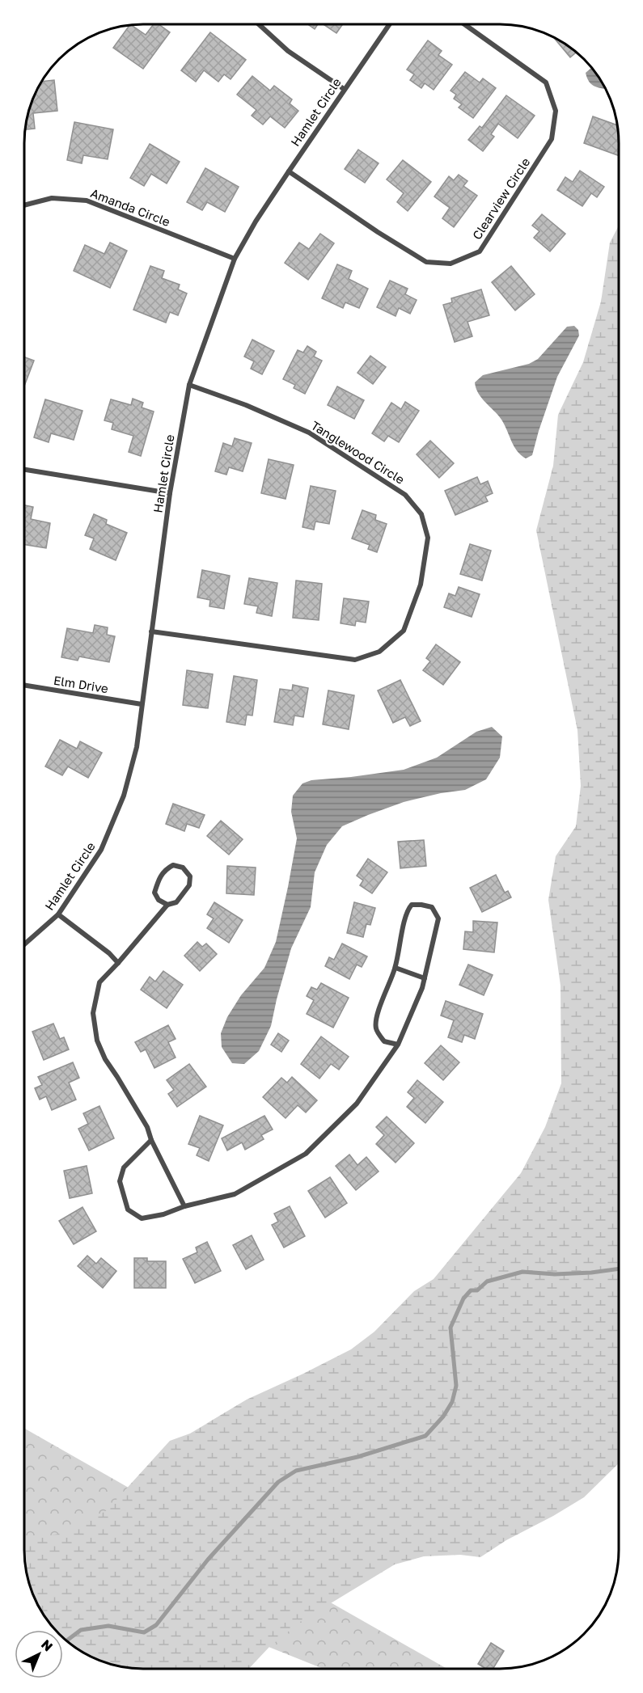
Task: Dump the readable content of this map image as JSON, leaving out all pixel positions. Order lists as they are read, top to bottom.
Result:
{
  "streets": {
    "street": [
      "Hamlet Circle",
      "Clearview Circle",
      "Amanda Circle",
      "Tanglewood Circle",
      "Elm Drive"
    ]
  },
  "crossings": [
    ["Hamlet Circle", "Clearview Circle"],
    ["Hamlet Circle", "Amanda Circle"],
    ["Hamlet Circle", "Tanglewood Circle"],
    ["Hamlet Circle", "Elm Drive"]
  ],
  "north": "top right"
}
